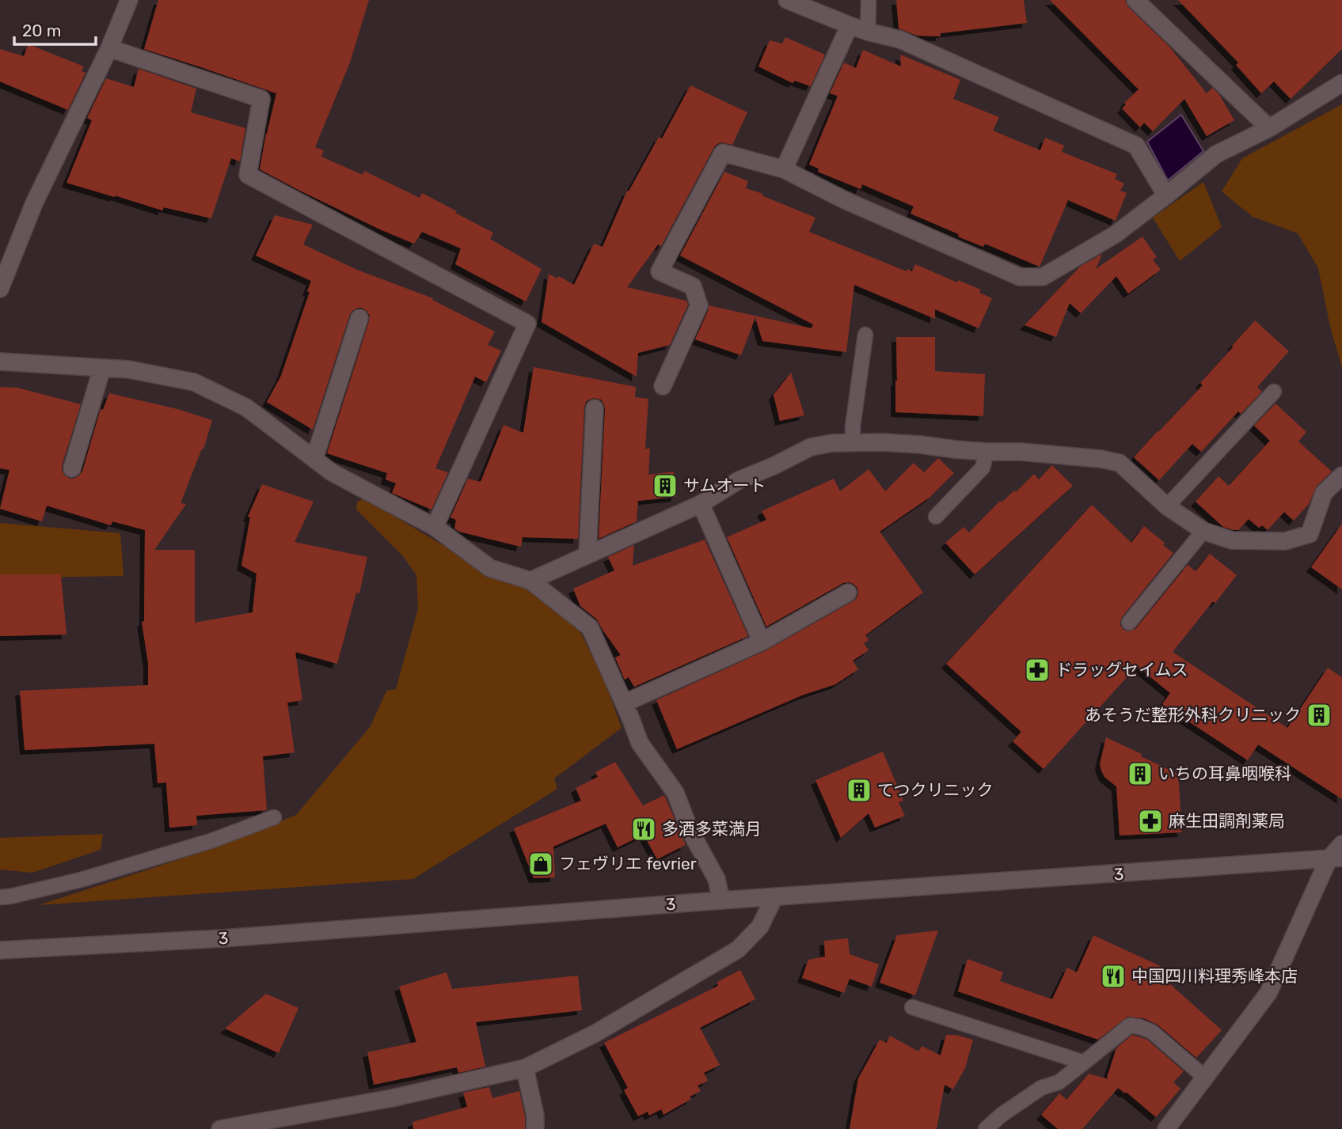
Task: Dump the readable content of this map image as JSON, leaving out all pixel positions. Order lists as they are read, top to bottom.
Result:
{
  "streets": {
    "street": ["3"]
  },
  "places": {
    "building": [
      "サムオート",
      "あそうだ整形外科クリニック",
      "いちの耳鼻咽喉科",
      "てつクリニック"
    ],
    "pharmacy": ["ドラッグセイムス", "麻生田調剤薬局"],
    "restaurant": ["多酒多菜満月", "中国四川料理秀峰本店"],
    "shop": ["フェヴリエ fevrier"]
  },
  "scale_bar": "20 m"
}
